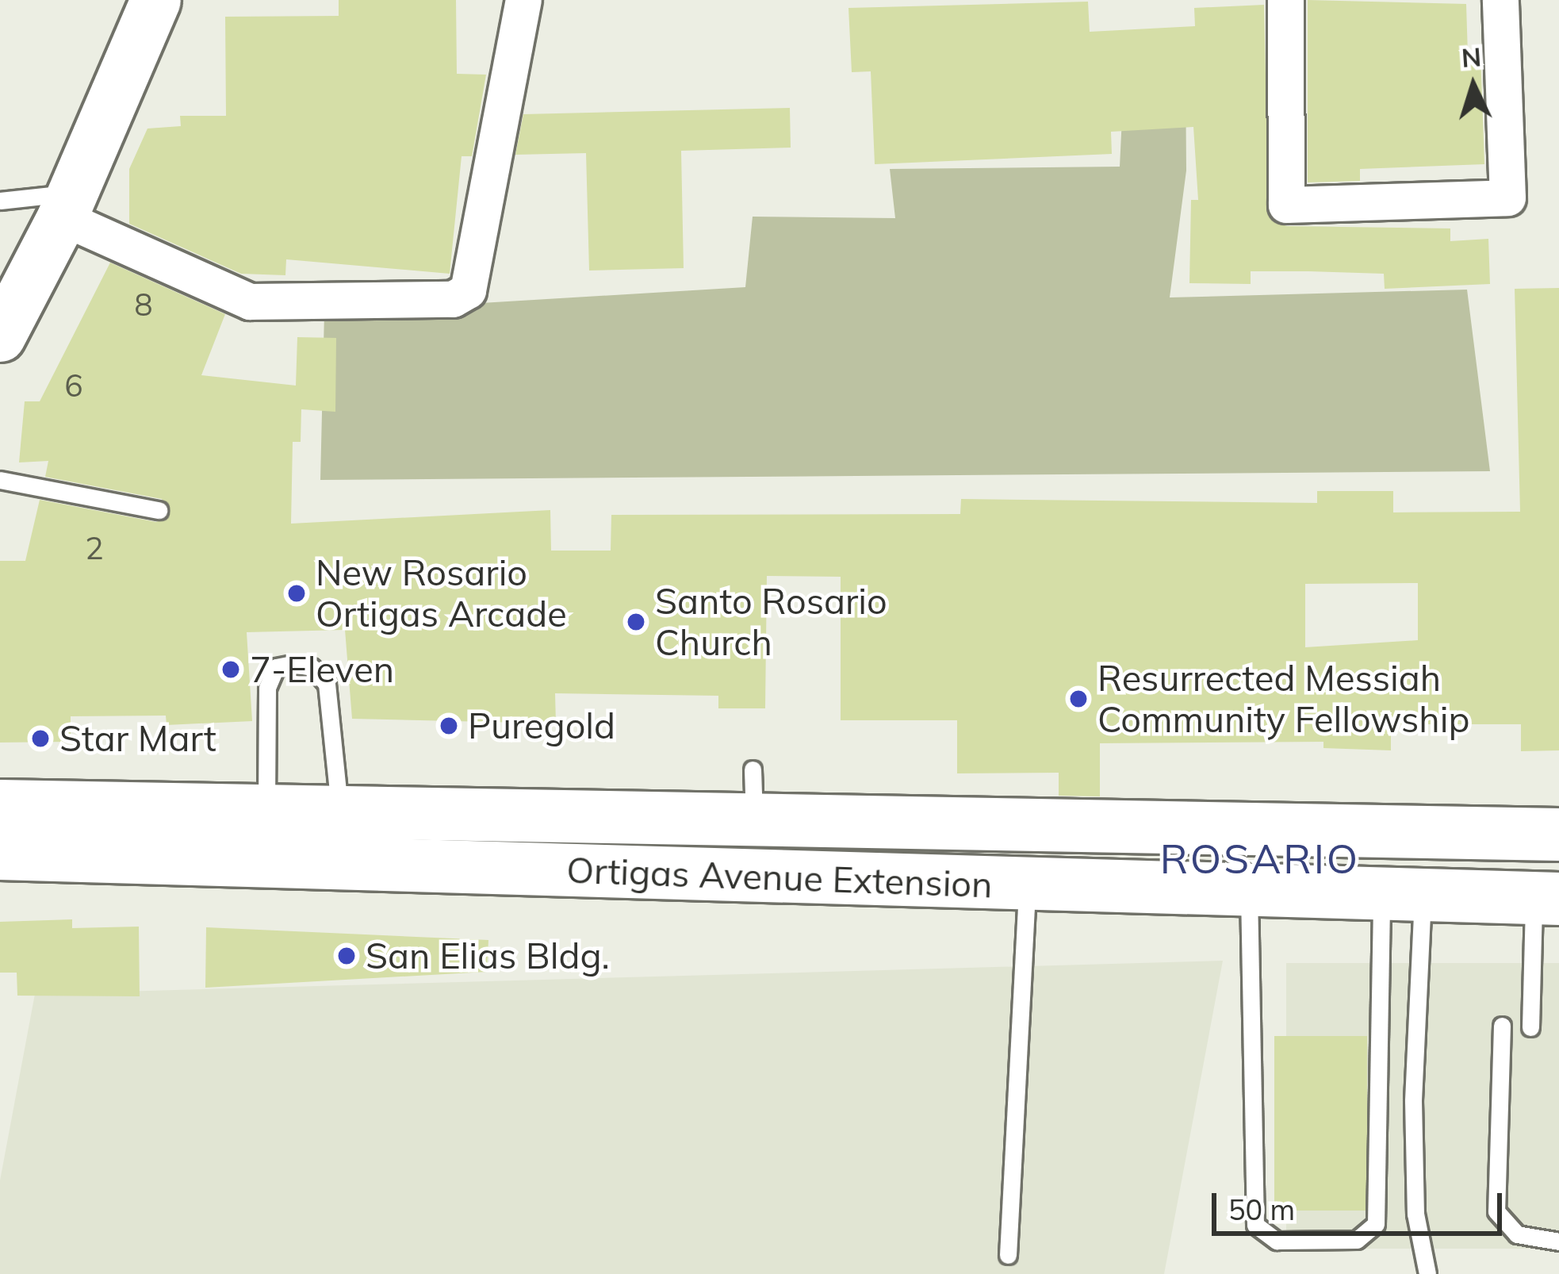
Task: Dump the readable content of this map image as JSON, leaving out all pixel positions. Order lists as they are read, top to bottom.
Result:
{
  "streets": {
    "main road": ["Ortigas Avenue Extension"]
  },
  "districts": ["ROSARIO"],
  "places": [
    "New Rosario Ortigas Arcade",
    "Santo Rosario Church",
    "7-Eleven",
    "Resurrected Messiah Community Fellowship",
    "Puregold",
    "Star Mart",
    "San Elias Bldg."
  ],
  "house_numbers": ["8", "6", "2"],
  "scale_bar": "50 m",
  "north": "top"
}
